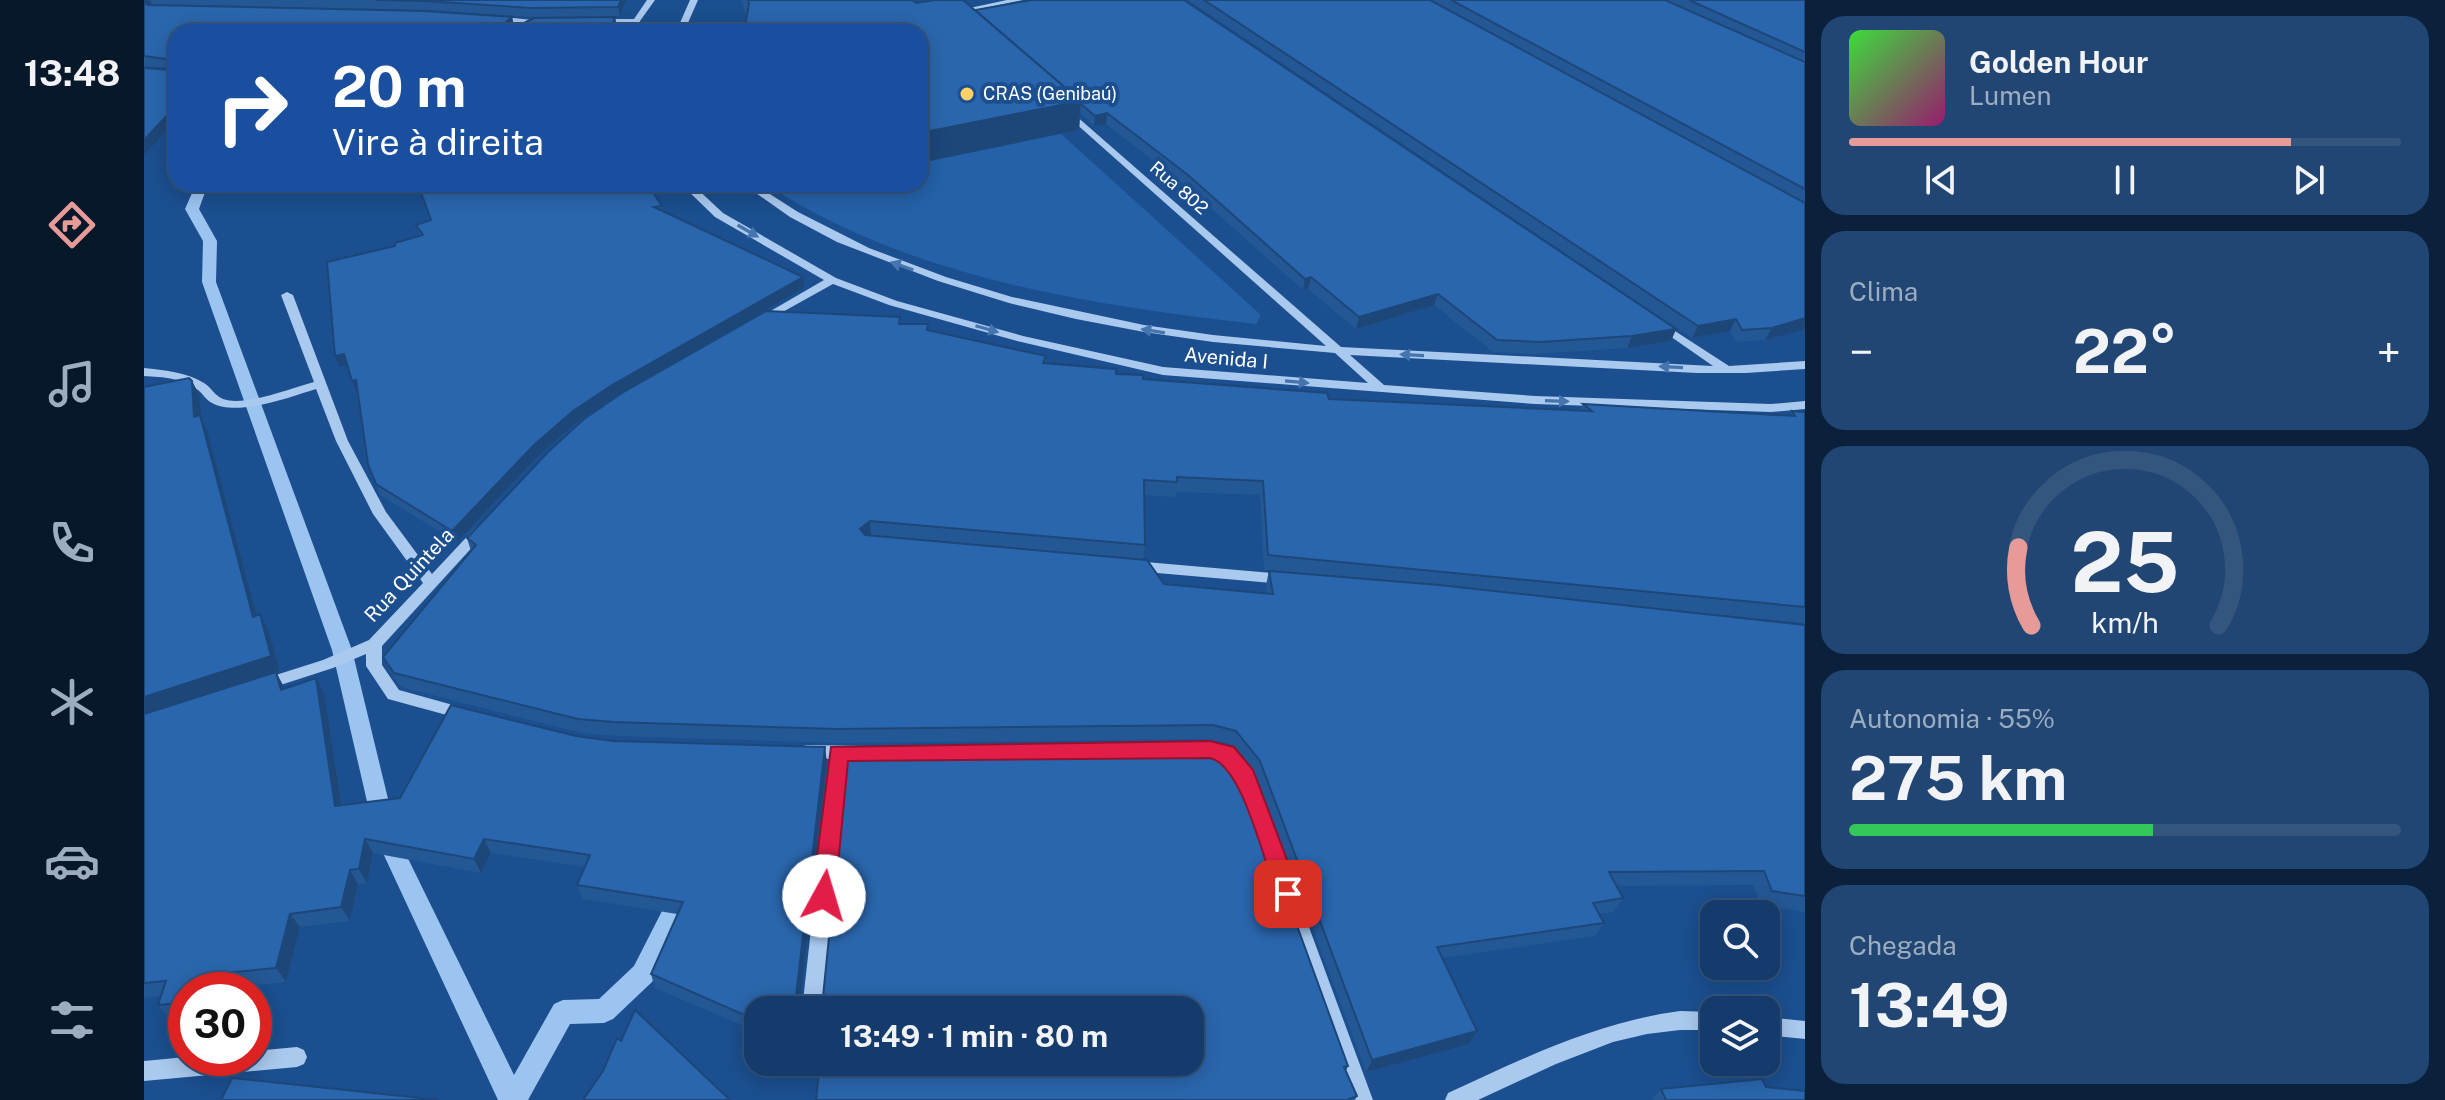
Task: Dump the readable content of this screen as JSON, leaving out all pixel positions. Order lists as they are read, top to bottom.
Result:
{
  "streets": {
    "street": ["Rua 802", "Avenida I", "Rua Quintela"]
  },
  "crossings": [
    ["Rua 802", "Avenida I"]
  ],
  "places": ["CRAS (Genibaú)"],
  "page": {
    "tabs": "13:48",
    "turn": ["20 m", "Vire à direita"],
    "song": ["Golden Hour", "Lumen"],
    "tile": [
      "Clima",
      ["Autonomia · 55%", "275 km"],
      ["Chegada", "13:49"]
    ],
    "heat": ["−", "22°", "+"],
    "limit": "30",
    "trip": "13:49 · 1 min · 80 m",
    "gauge": ["25", "km/h"]
  }
}
